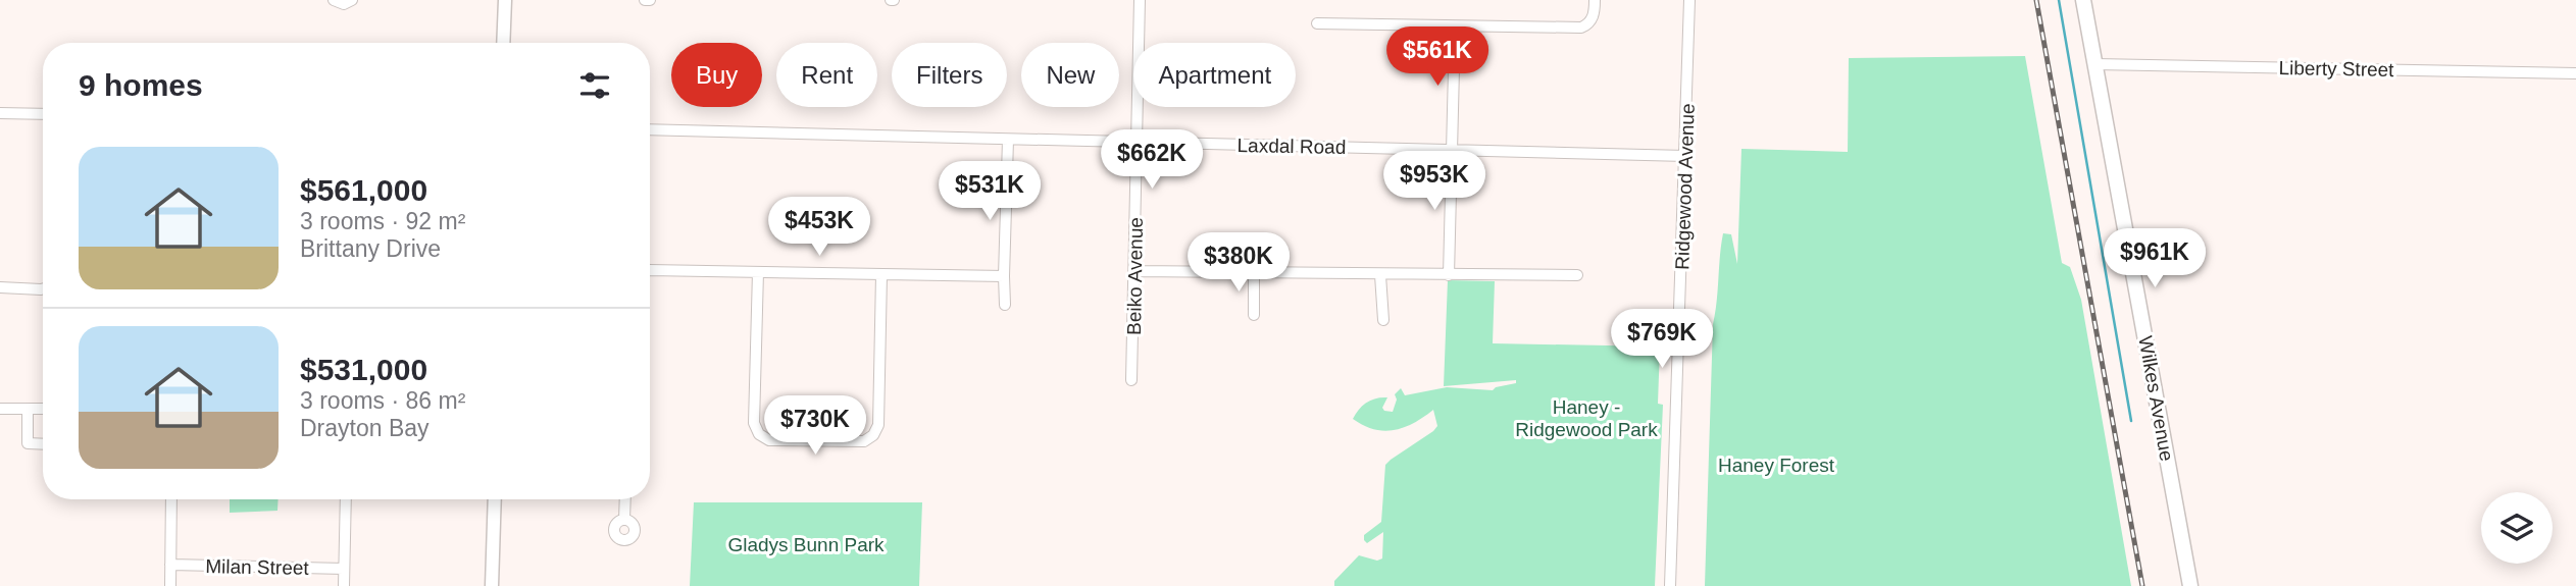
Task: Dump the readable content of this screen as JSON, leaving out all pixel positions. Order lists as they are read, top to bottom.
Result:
{
  "streets": {
    "main road": ["Wilkes Avenue"],
    "street": [
      "Liberty Street",
      "Laxdal Road",
      "Ridgewood Avenue",
      "Beiko Avenue",
      "Milan Street"
    ]
  },
  "crossings": [
    ["Liberty Street", "Wilkes Avenue"],
    ["Laxdal Road", "Ridgewood Avenue"],
    ["Laxdal Road", "Beiko Avenue"]
  ],
  "parks": ["Haney - Ridgewood Park", "Haney Forest", "Gladys Bunn Park"],
  "page": {
    "price": [
      "$561K",
      "$662K",
      "$953K",
      "$531K",
      "$453K",
      "$961K",
      "$380K",
      "$769K",
      "$730K"
    ],
    "chip": [
      "Buy",
      "Rent",
      "Filters",
      "New",
      "Apartment"
    ],
    "heading": "9 homes",
    "list": [
      {
        "name": "$561,000",
        "note": "3 rooms · 92 m² · Brittany Drive"
      },
      {
        "name": "$531,000",
        "note": "3 rooms · 86 m² · Drayton Bay"
      }
    ]
  }
}
